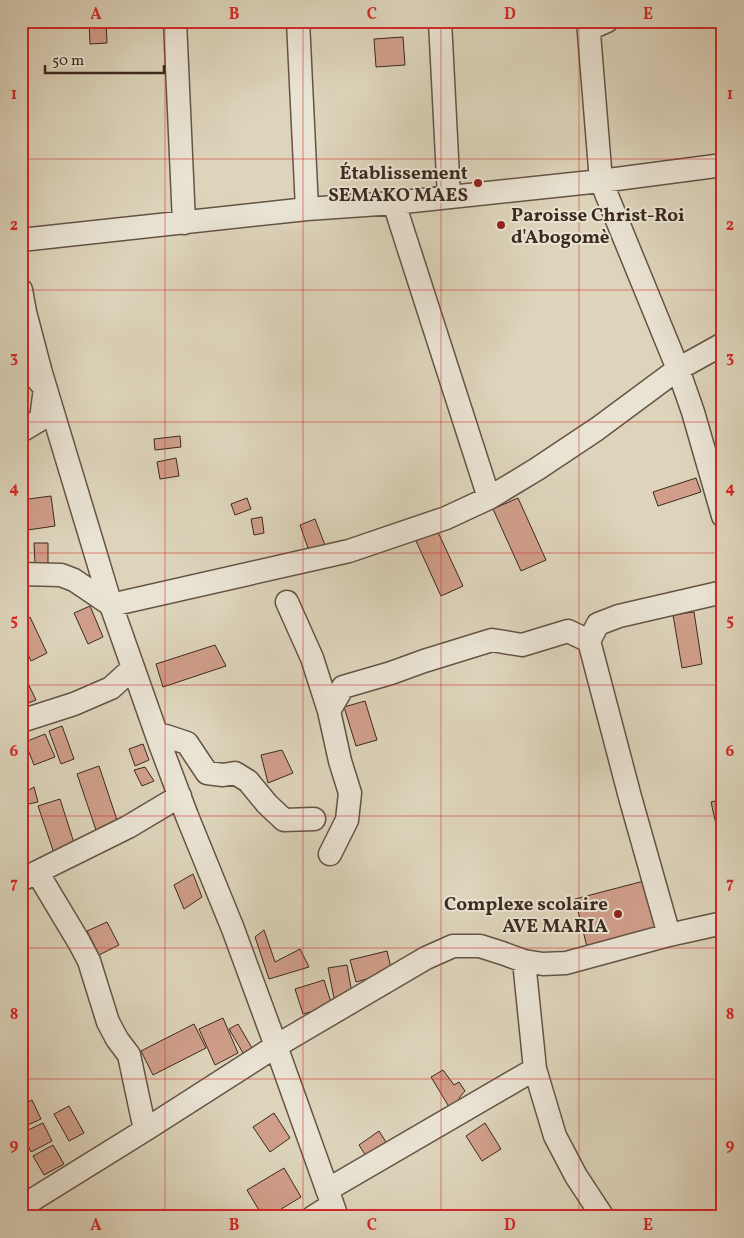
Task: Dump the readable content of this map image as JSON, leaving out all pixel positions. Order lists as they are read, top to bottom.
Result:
{
  "places": ["Établissement SEMAKO MAES", "Paroisse Christ-Roi d'Abogomè", "Complexe scolaire AVE MARIA"],
  "scale_bar": "50 m",
  "grid": {
    "columns": [
      "A",
      "B",
      "C",
      "D",
      "E"
    ],
    "rows": [
      "1",
      "2",
      "3",
      "4",
      "5",
      "6",
      "7",
      "8",
      "9"
    ]
  }
}
